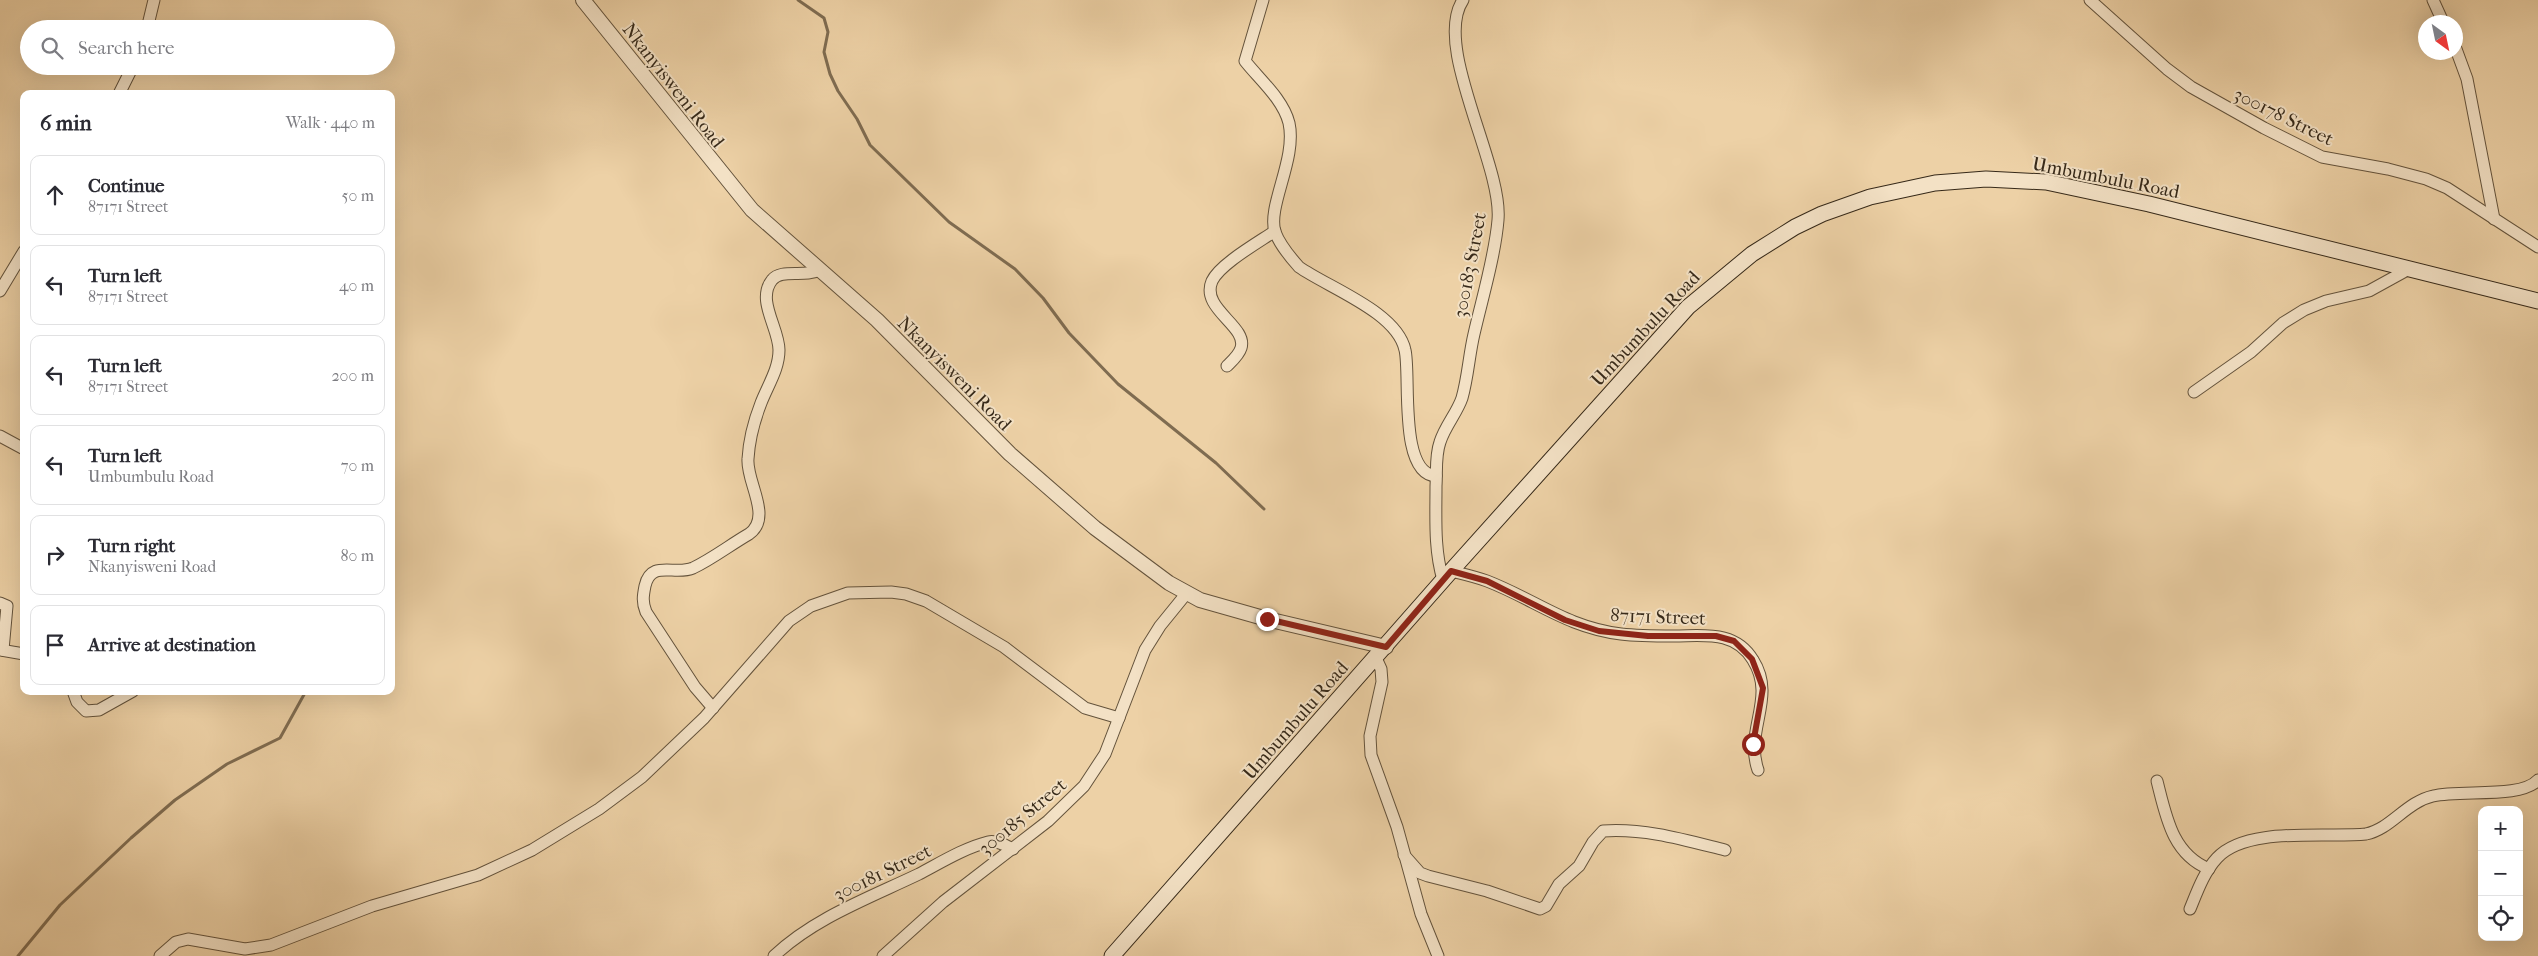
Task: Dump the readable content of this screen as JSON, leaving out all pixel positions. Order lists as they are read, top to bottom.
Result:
{
  "streets": {
    "main road": ["Umbumbulu Road"],
    "street": [
      "Nkanyisweni Road",
      "300178 Street",
      "300183 Street",
      "87171 Street",
      "300185 Street",
      "300181 Street"
    ]
  },
  "crossings": [
    ["Nkanyisweni Road", "Umbumbulu Road"],
    ["Nkanyisweni Road", "300185 Street"],
    ["Umbumbulu Road", "87171 Street"],
    ["300185 Street", "300181 Street"]
  ],
  "north": "bottom right",
  "page": {
    "search": "Search here",
    "heading": ["6 min", "Walk · 440 m"],
    "list": [
      ["Continue", "87171 Street", "50 m"],
      ["Turn left", "87171 Street", "40 m"],
      ["Turn left", "87171 Street", "200 m"],
      ["Turn left", "Umbumbulu Road", "70 m"],
      ["Turn right", "Nkanyisweni Road", "80 m"],
      "Arrive at destination"
    ],
    "map_buttons": ["+", "−"]
  }
}
